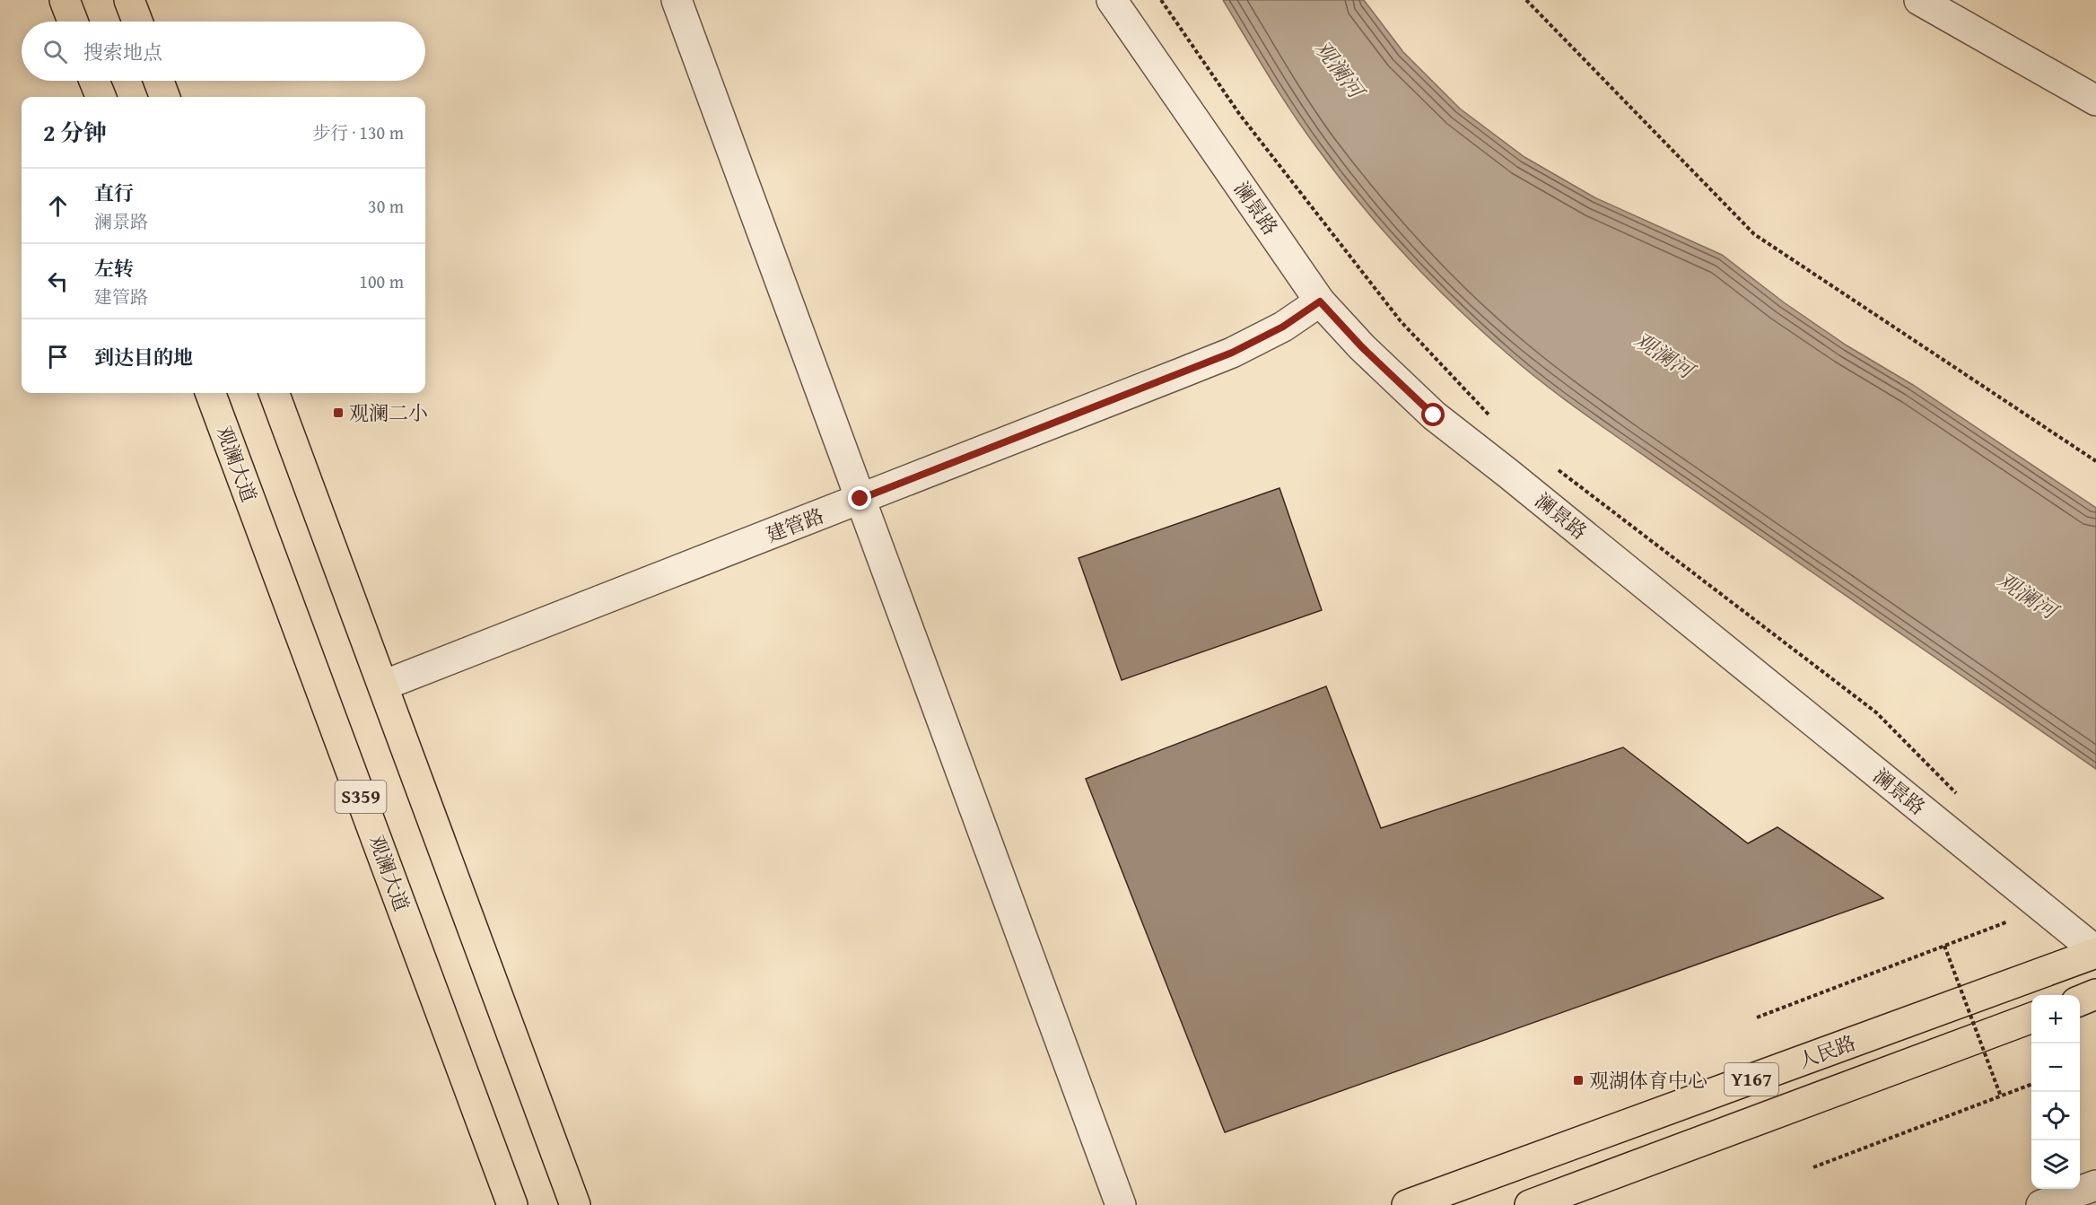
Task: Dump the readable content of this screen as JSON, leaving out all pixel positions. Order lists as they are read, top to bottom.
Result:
{
  "streets": {
    "main road": [
      "观澜大道",
      "S359",
      "人民路",
      "Y167"
    ],
    "street": ["澜景路", "建管路"]
  },
  "crossings": [
    ["澜景路", "建管路"],
    ["澜景路", "人民路"],
    ["建管路", "S359"]
  ],
  "water": ["观澜河"],
  "places": {
    "transit": ["观澜二小", "观湖体育中心"]
  },
  "page": {
    "search": "搜索地点",
    "heading": ["2 分钟", "步行 · 130 m"],
    "list": [
      ["直行", "澜景路", "30 m"],
      ["左转", "建管路", "100 m"],
      "到达目的地"
    ],
    "map_buttons": ["+", "−"]
  }
}
